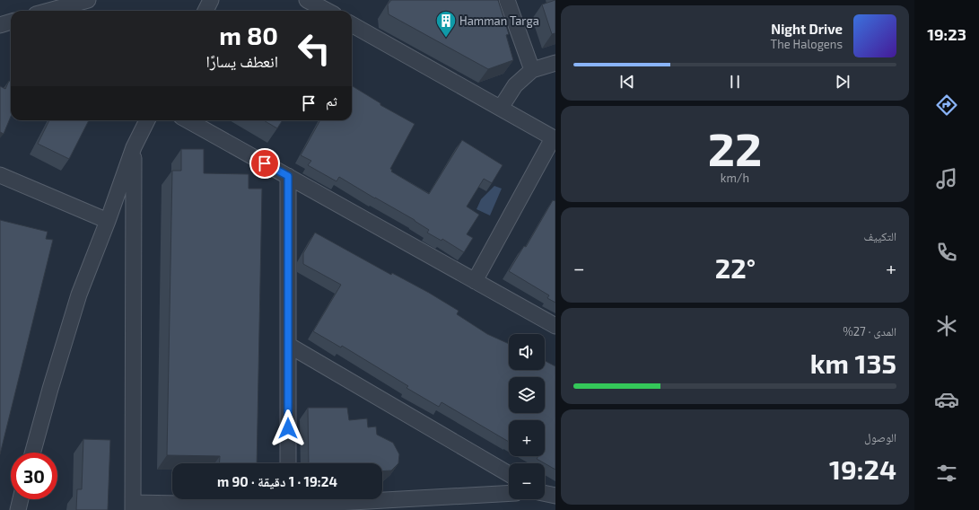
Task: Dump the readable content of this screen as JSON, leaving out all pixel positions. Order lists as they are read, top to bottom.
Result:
{
  "places": {
    "building": ["Hamman Targa"]
  },
  "page": {
    "tabs": "19:23",
    "turn": ["80 m", "انعطف يسارًا"],
    "song": ["Night Drive", "The Halogens"],
    "then": "ثم",
    "tile": [
      ["22", "km/h"],
      "التكييف",
      ["المدى · 27%", "135 km"],
      ["الوصول", "19:24"]
    ],
    "heat": ["−", "22°", "+"],
    "map_buttons": ["+", "−"],
    "limit": "30",
    "trip": "19:24 · 1 دقيقة · 90 m"
  }
}
